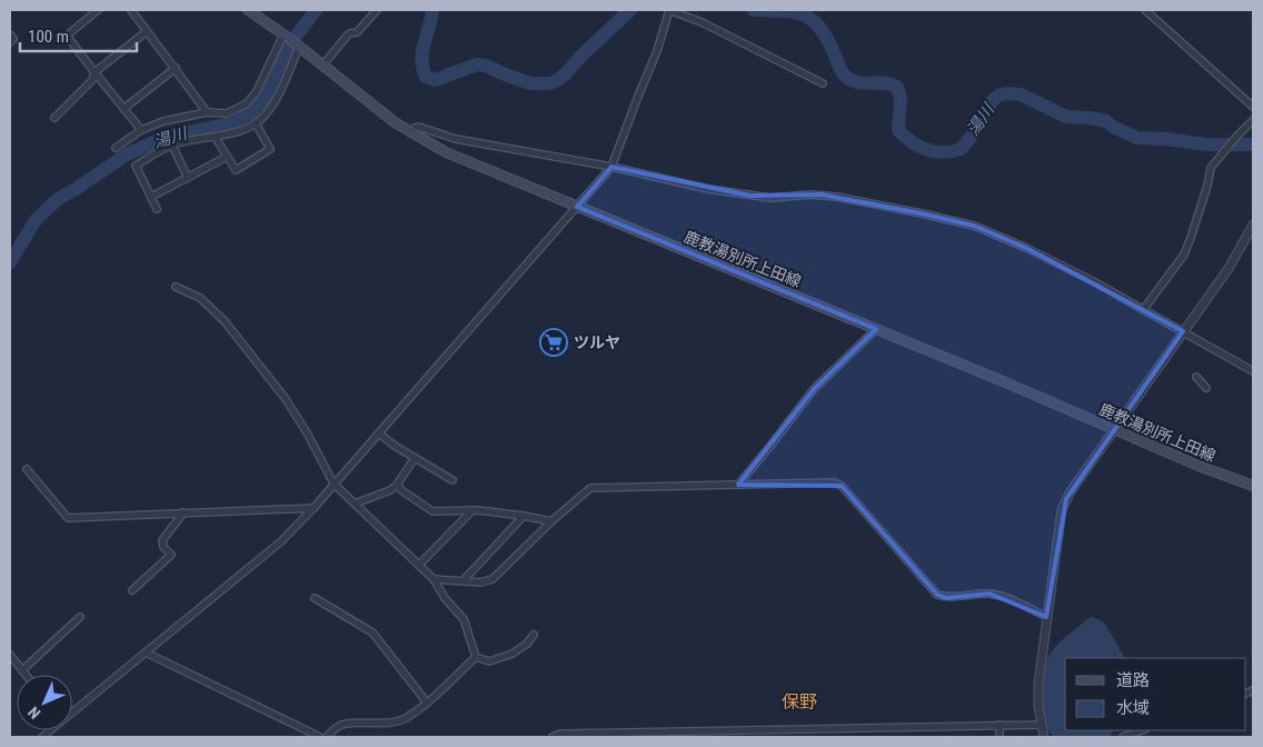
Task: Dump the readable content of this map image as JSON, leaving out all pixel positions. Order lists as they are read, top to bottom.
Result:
{
  "streets": {
    "main road": ["鹿教湯別所上田線"]
  },
  "districts": ["保野"],
  "water": ["湯川"],
  "places": {
    "supermarket": ["ツルヤ"]
  },
  "legend": ["道路", "水域"],
  "scale_bar": "100 m",
  "north": "bottom left"
}
